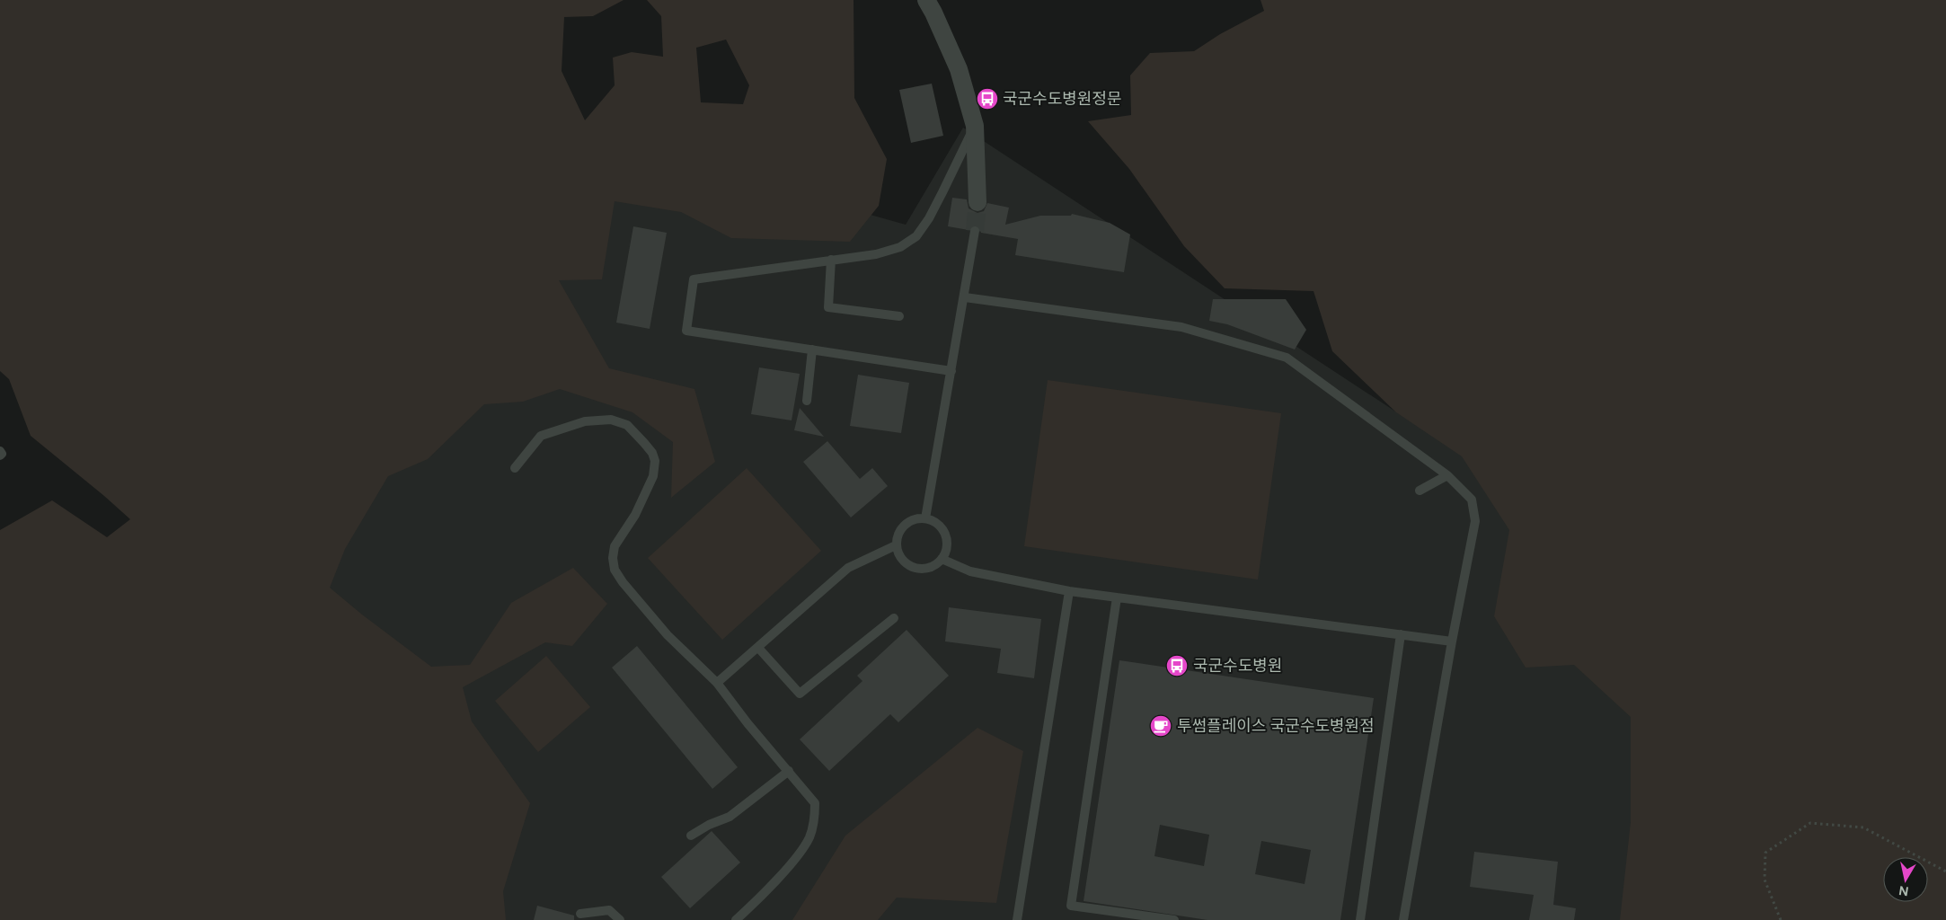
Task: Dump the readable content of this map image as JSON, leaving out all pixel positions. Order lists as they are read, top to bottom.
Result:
{
  "places": {
    "bus stop": ["국군수도병원정문", "국군수도병원"],
    "cafe": ["투썸플레이스 국군수도병원점"]
  },
  "north": "bottom"
}
